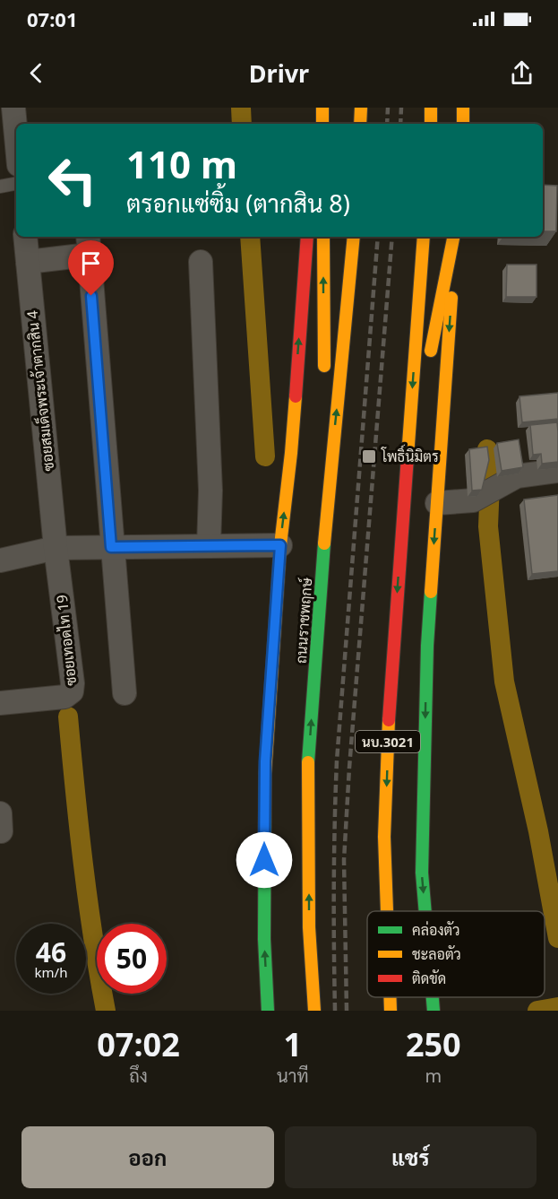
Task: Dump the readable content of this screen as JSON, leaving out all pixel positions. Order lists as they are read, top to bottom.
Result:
{
  "streets": {
    "main road": ["ถนนราชพฤกษ์", "นบ.3021"],
    "street": ["ซอยสมเด็จพระเจ้าตากสิน 4", "ซอยเทอดไท 19"]
  },
  "crossings": [
    ["ซอยสมเด็จพระเจ้าตากสิน 4", "ซอยเทอดไท 19"]
  ],
  "places": {
    "transit": ["โพธิ์นิมิตร"]
  },
  "legend": ["คล่องตัว", "ชะลอตัว", "ติดขัด"],
  "page": {
    "status": "07:01",
    "header": "Drivr",
    "turn": ["110 m", "ตรอกแซ่ซิ้ม (ตากสิน 8)"],
    "speed": "46 km/h",
    "limit": "50",
    "eta": [
      "07:02",
      "ถึง",
      "1",
      "นาที",
      "250",
      "m"
    ],
    "buttons": ["ออก", "แชร์"]
  }
}
